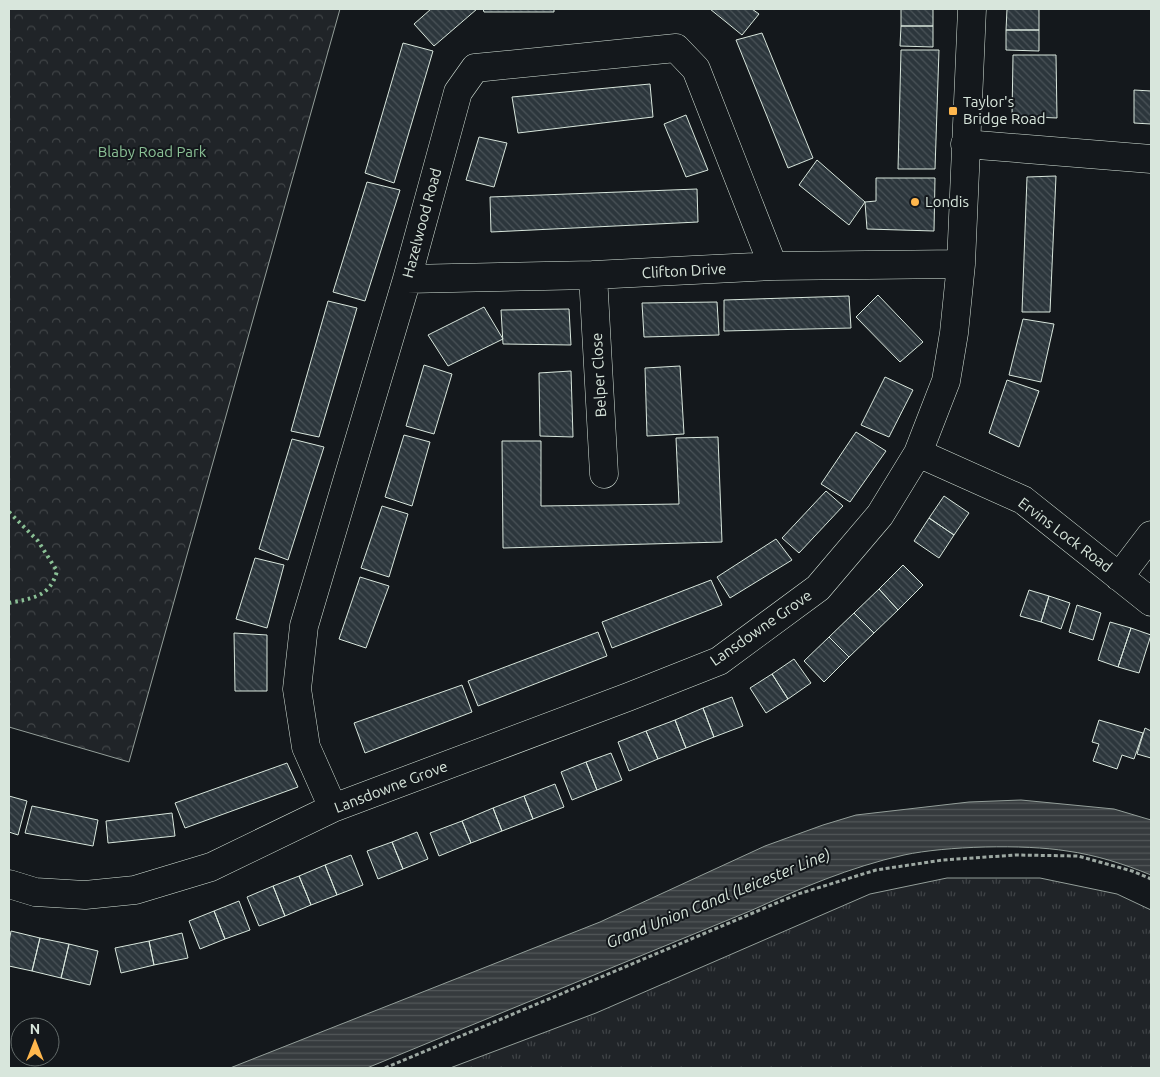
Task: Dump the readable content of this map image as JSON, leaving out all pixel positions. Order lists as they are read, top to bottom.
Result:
{
  "streets": {
    "street": [
      "Hazelwood Road",
      "Clifton Drive",
      "Belper Close",
      "Ervins Lock Road",
      "Lansdowne Grove"
    ]
  },
  "crossings": [
    ["Hazelwood Road", "Clifton Drive"],
    ["Hazelwood Road", "Lansdowne Grove"],
    ["Clifton Drive", "Belper Close"],
    ["Clifton Drive", "Lansdowne Grove"],
    ["Ervins Lock Road", "Lansdowne Grove"]
  ],
  "water": ["Grand Union Canal (Leicester Line)"],
  "parks": ["Blaby Road Park"],
  "places": {
    "transit": ["Taylor's Bridge Road"],
    "other": ["Londis"]
  },
  "north": "top"
}
